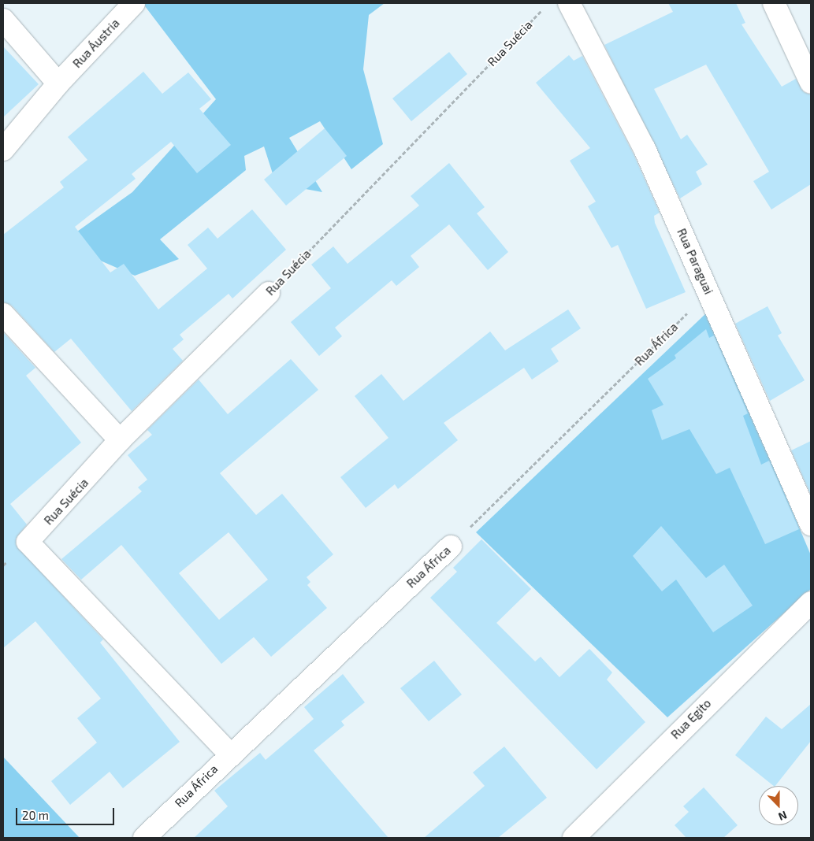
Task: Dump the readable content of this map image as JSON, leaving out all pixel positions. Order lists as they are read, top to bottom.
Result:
{
  "streets": {
    "street": [
      "Rua Áustria",
      "Rua Suécia",
      "Rua Paraguai",
      "Rua África",
      "Rua Egito"
    ]
  },
  "crossings": [
    ["Rua Suécia", "Rua África"],
    ["Rua Paraguai", "Rua África"]
  ],
  "scale_bar": "20 m",
  "north": "bottom"
}
